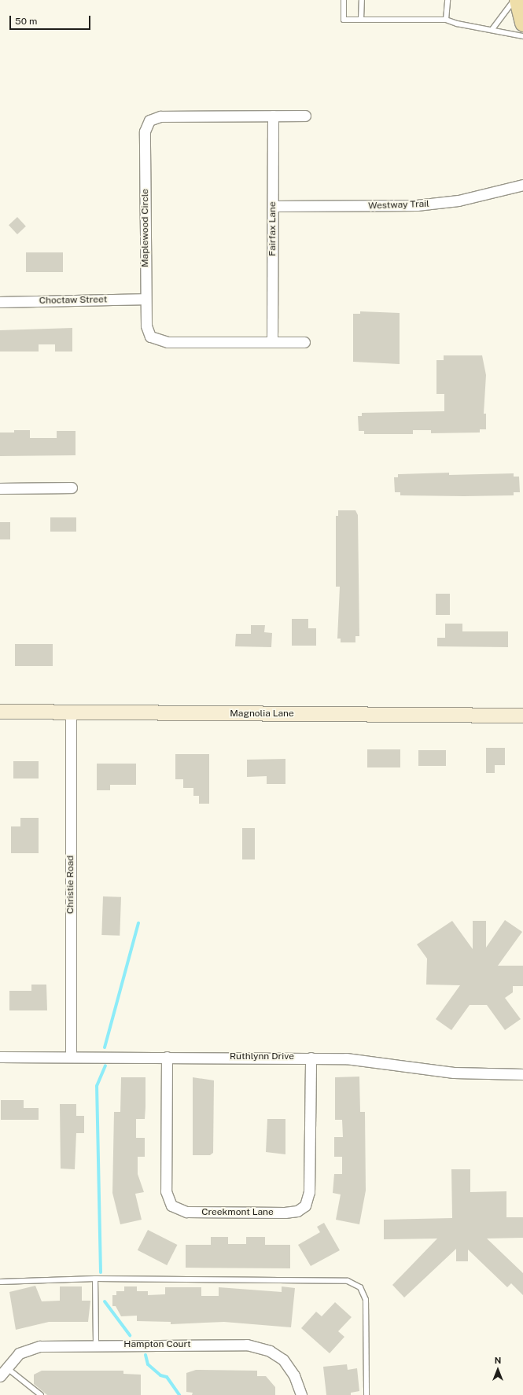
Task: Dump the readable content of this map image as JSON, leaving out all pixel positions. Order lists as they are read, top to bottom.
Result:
{
  "streets": {
    "main road": ["Magnolia Lane"],
    "street": [
      "Westway Trail",
      "Maplewood Circle",
      "Fairfax Lane",
      "Choctaw Street",
      "Christie Road",
      "Ruthlynn Drive",
      "Creekmont Lane",
      "Hampton Court"
    ]
  },
  "crossings": [
    ["Westway Trail", "Fairfax Lane"],
    ["Maplewood Circle", "Fairfax Lane"],
    ["Maplewood Circle", "Choctaw Street"],
    ["Magnolia Lane", "Christie Road"],
    ["Christie Road", "Ruthlynn Drive"],
    ["Ruthlynn Drive", "Creekmont Lane"]
  ],
  "scale_bar": "50 m",
  "north": "top"
}
